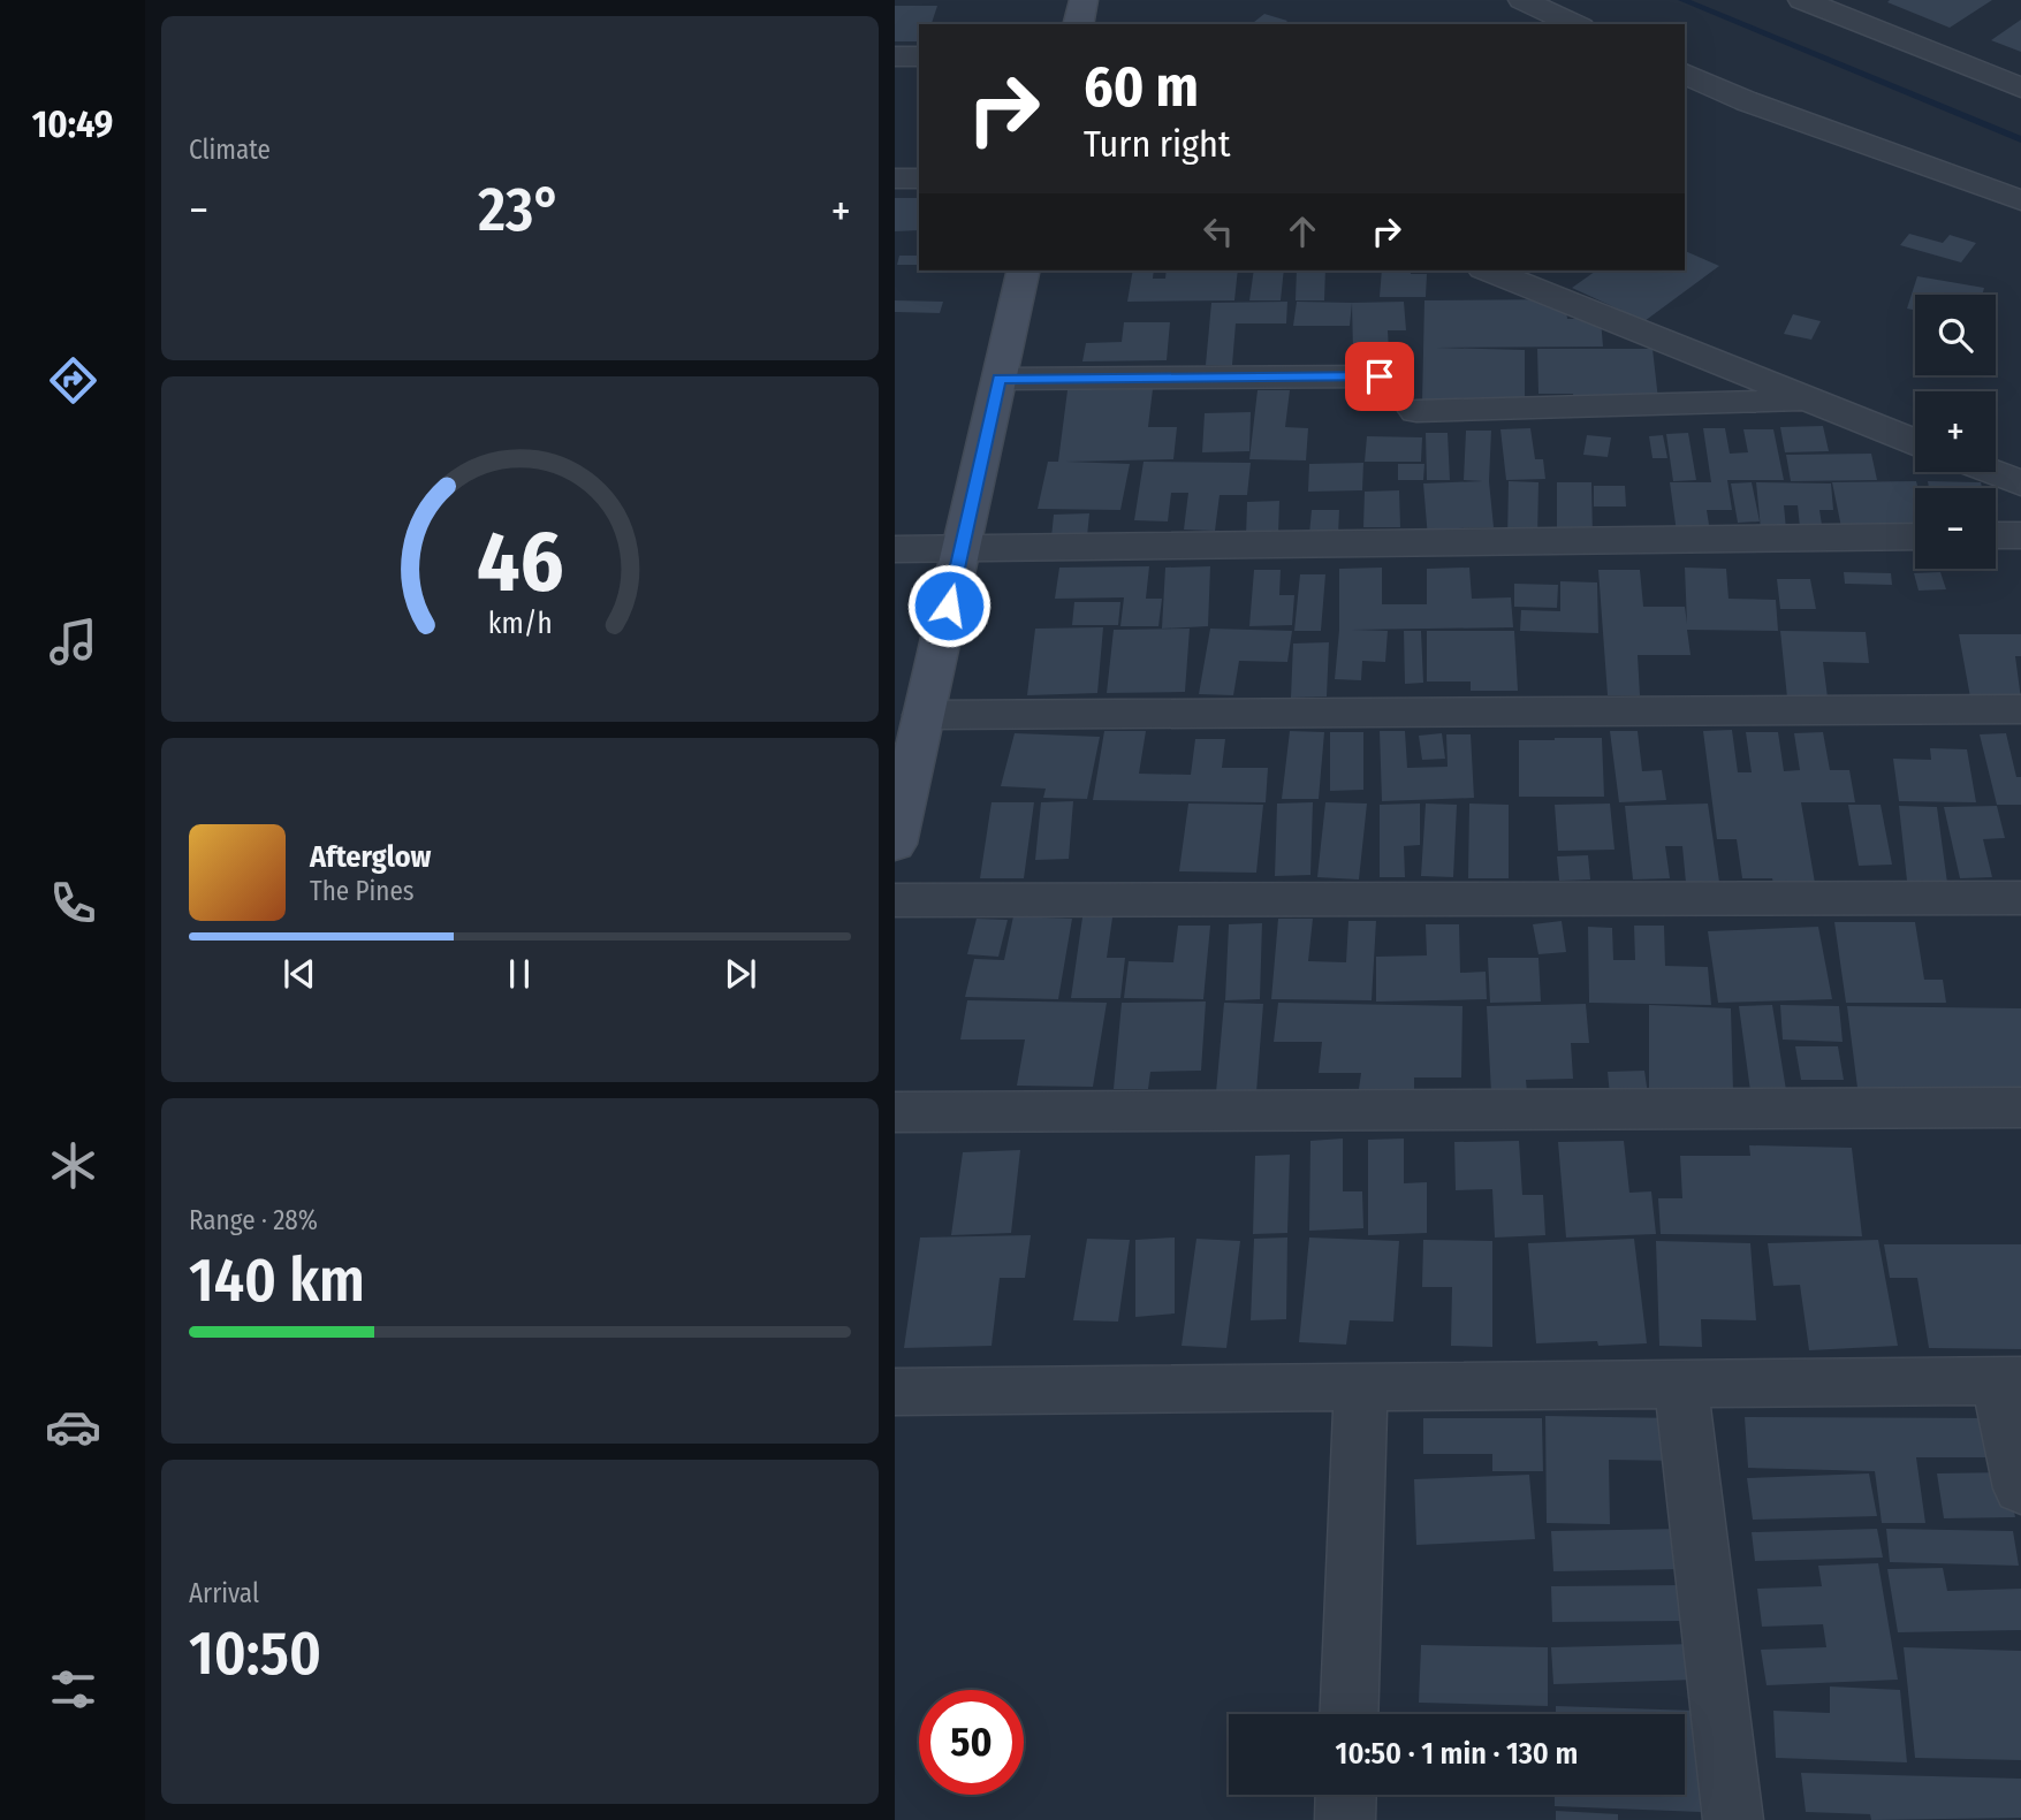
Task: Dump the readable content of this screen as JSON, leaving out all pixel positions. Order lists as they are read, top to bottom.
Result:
{
  "page": {
    "tabs": "10:49",
    "tile": [
      "Climate",
      ["Range · 28%", "140 km"],
      ["Arrival", "10:50"]
    ],
    "turn": ["60 m", "Turn right"],
    "heat": ["−", "23°", "+"],
    "map_buttons": ["+", "−"],
    "song": ["Afterglow", "The Pines"],
    "limit": "50",
    "trip": "10:50 · 1 min · 130 m",
    "gauge": ["46", "km/h"]
  }
}
